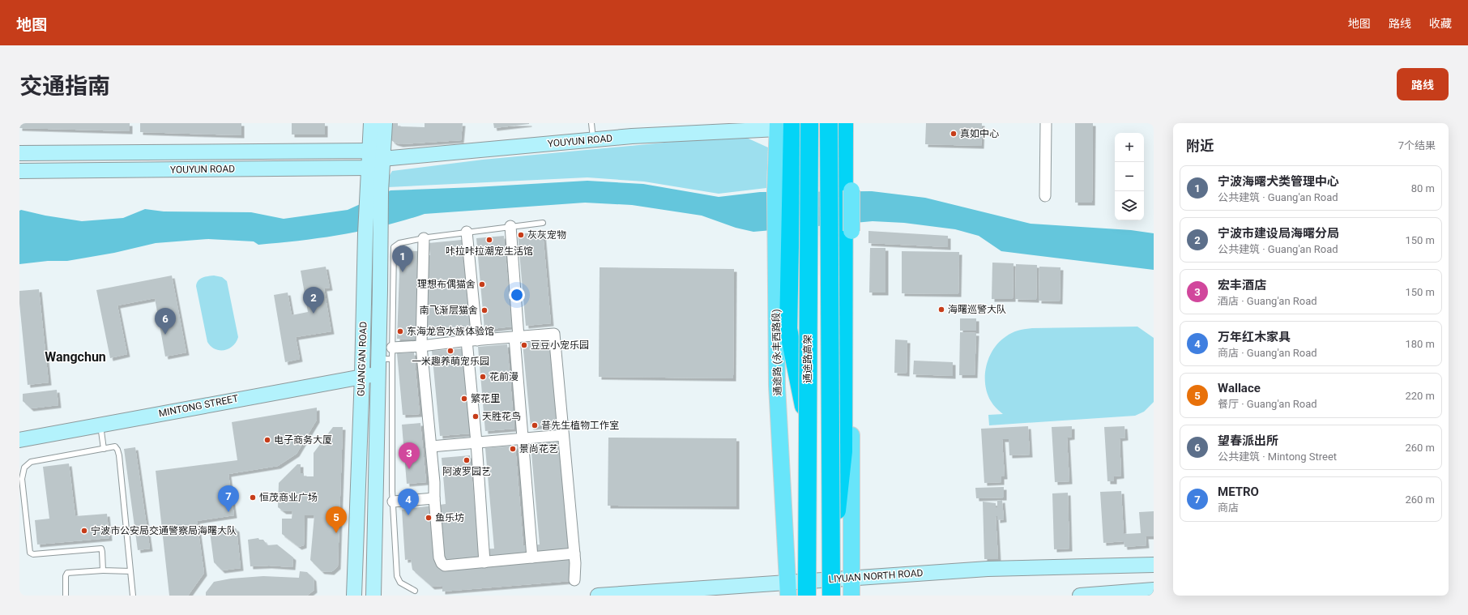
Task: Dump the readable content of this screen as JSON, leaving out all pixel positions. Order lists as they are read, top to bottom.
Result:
{
  "streets": {
    "highway": ["通途路高架"],
    "main road": ["通途路 (永丰西路段)"],
    "street": [
      "YOUYUN ROAD",
      "GUANG'AN ROAD",
      "MINTONG STREET",
      "LIYUAN NORTH ROAD"
    ]
  },
  "crossings": [
    ["YOUYUN ROAD", "通途路 (永丰西路段)"],
    ["YOUYUN ROAD", "GUANG'AN ROAD"],
    ["通途路 (永丰西路段)", "LIYUAN NORTH ROAD"],
    ["GUANG'AN ROAD", "MINTONG STREET"]
  ],
  "districts": ["Wangchun"],
  "places": [
    "真如中心",
    "灰灰宠物",
    "咔拉咔拉潮宠生活馆",
    "理想布偶猫舍",
    "海曙巡警大队",
    "南飞渐层猫舍",
    "东海龙宫水族体验馆",
    "豆豆小宠乐园",
    "一米趣养萌宠乐园",
    "花前漫",
    "繁花里",
    "天胜花鸟",
    "昔先生植物工作室",
    "电子商务大厦",
    "景尚花艺",
    "阿波罗园艺",
    "恒茂商业广场",
    "鱼乐坊",
    "宁波市公安局交通警察局海曙大队"
  ],
  "page": {
    "header": "地图",
    "nav": ["地图", "路线", "收藏"],
    "title": "交通指南",
    "buttons": "路线",
    "heading": ["附近", "7个结果"],
    "map_buttons": ["+", "−"],
    "list": [
      {
        "mark": "1",
        "name": "宁波海曙犬类管理中心",
        "note": "公共建筑 · Guang'an Road",
        "value": "80 m"
      },
      {
        "mark": "2",
        "name": "宁波市建设局海曙分局",
        "note": "公共建筑 · Guang'an Road",
        "value": "150 m"
      },
      {
        "mark": "3",
        "name": "宏丰酒店",
        "note": "酒店 · Guang'an Road",
        "value": "150 m"
      },
      {
        "mark": "4",
        "name": "万年红木家具",
        "note": "商店 · Guang'an Road",
        "value": "180 m"
      },
      {
        "mark": "5",
        "name": "Wallace",
        "note": "餐厅 · Guang'an Road",
        "value": "220 m"
      },
      {
        "mark": "6",
        "name": "望春派出所",
        "note": "公共建筑 · Mintong Street",
        "value": "260 m"
      },
      {
        "mark": "7",
        "name": "METRO",
        "note": "商店",
        "value": "260 m"
      }
    ],
    "pins": [
      "1",
      "2",
      "6",
      "3",
      "7",
      "4",
      "5"
    ]
  }
}
